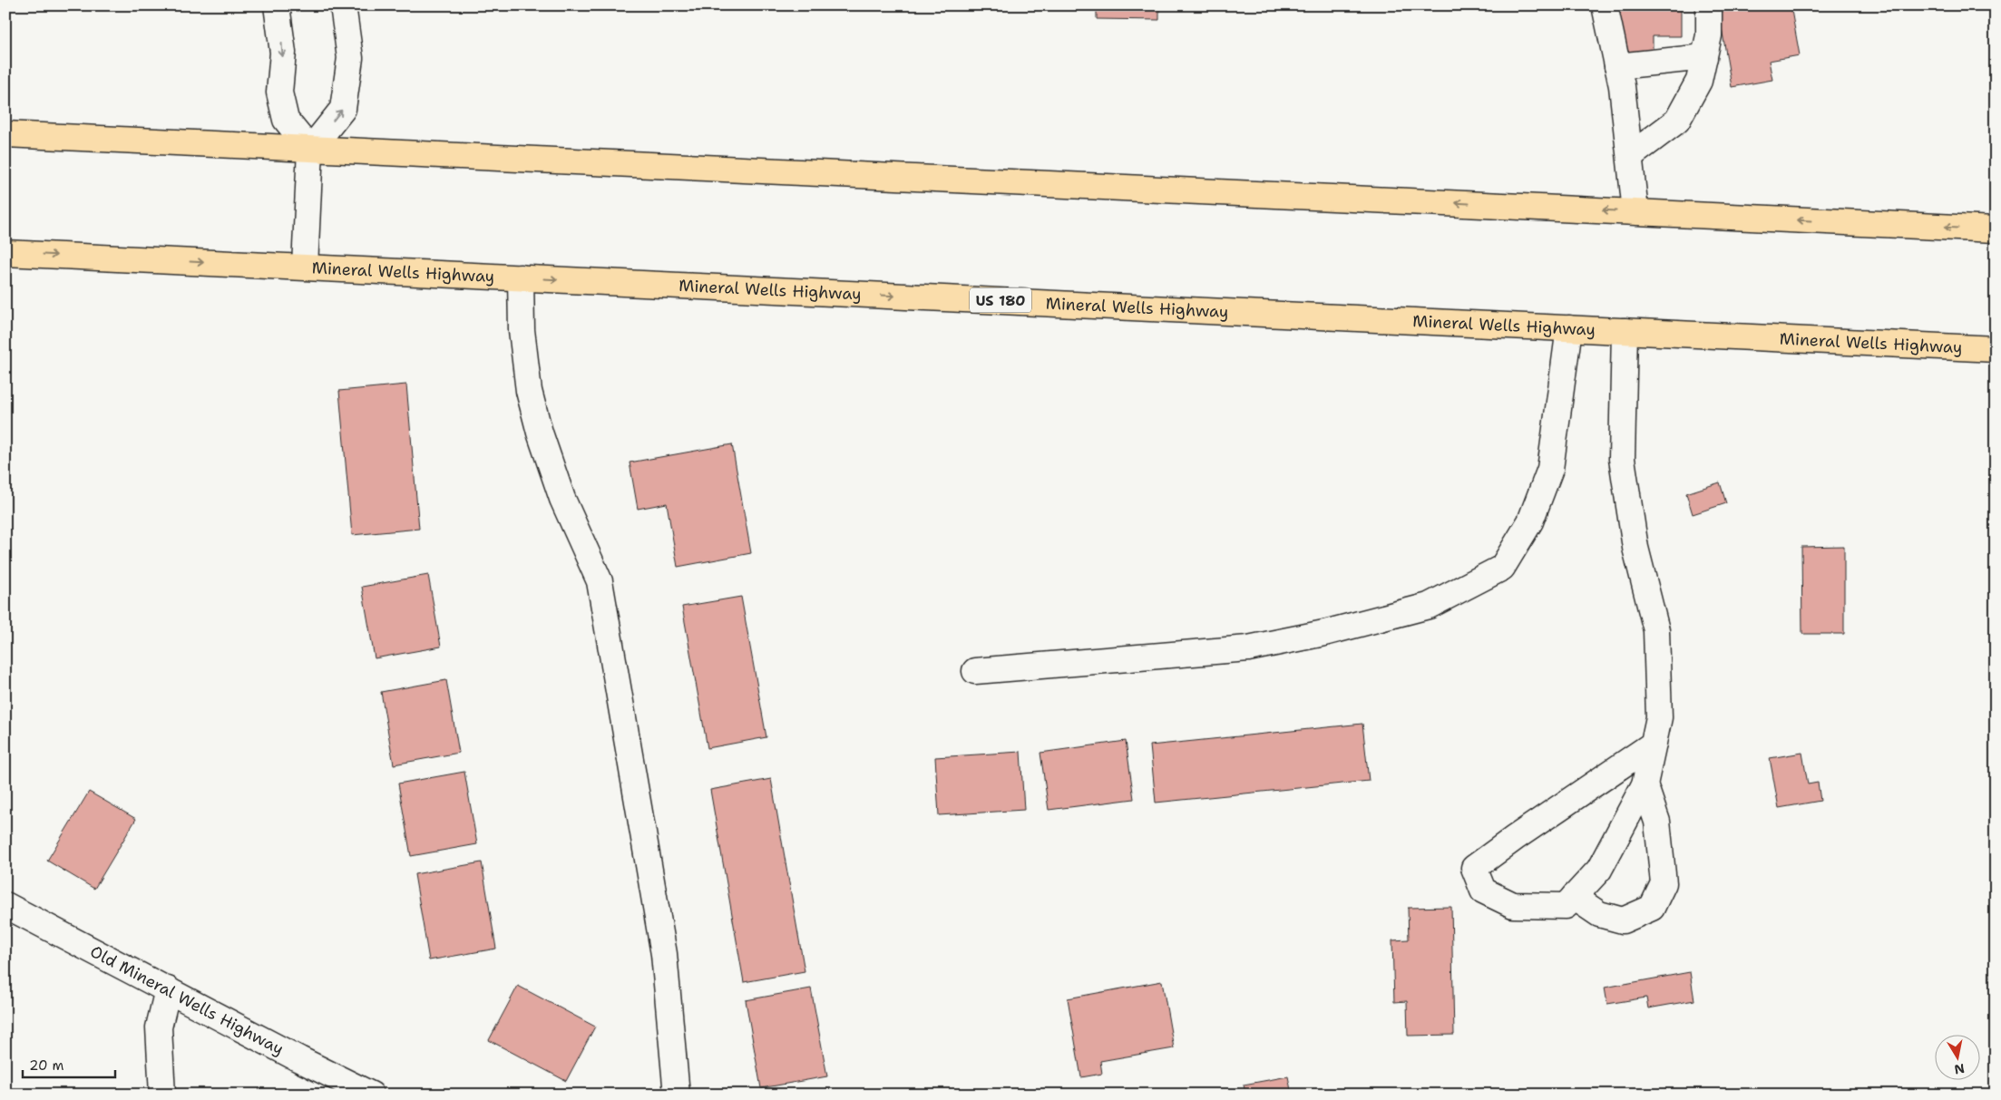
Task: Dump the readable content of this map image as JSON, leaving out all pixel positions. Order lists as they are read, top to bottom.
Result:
{
  "streets": {
    "main road": ["Mineral Wells Highway", "US 180"],
    "street": ["Old Mineral Wells Highway"]
  },
  "scale_bar": "20 m",
  "north": "bottom"
}
